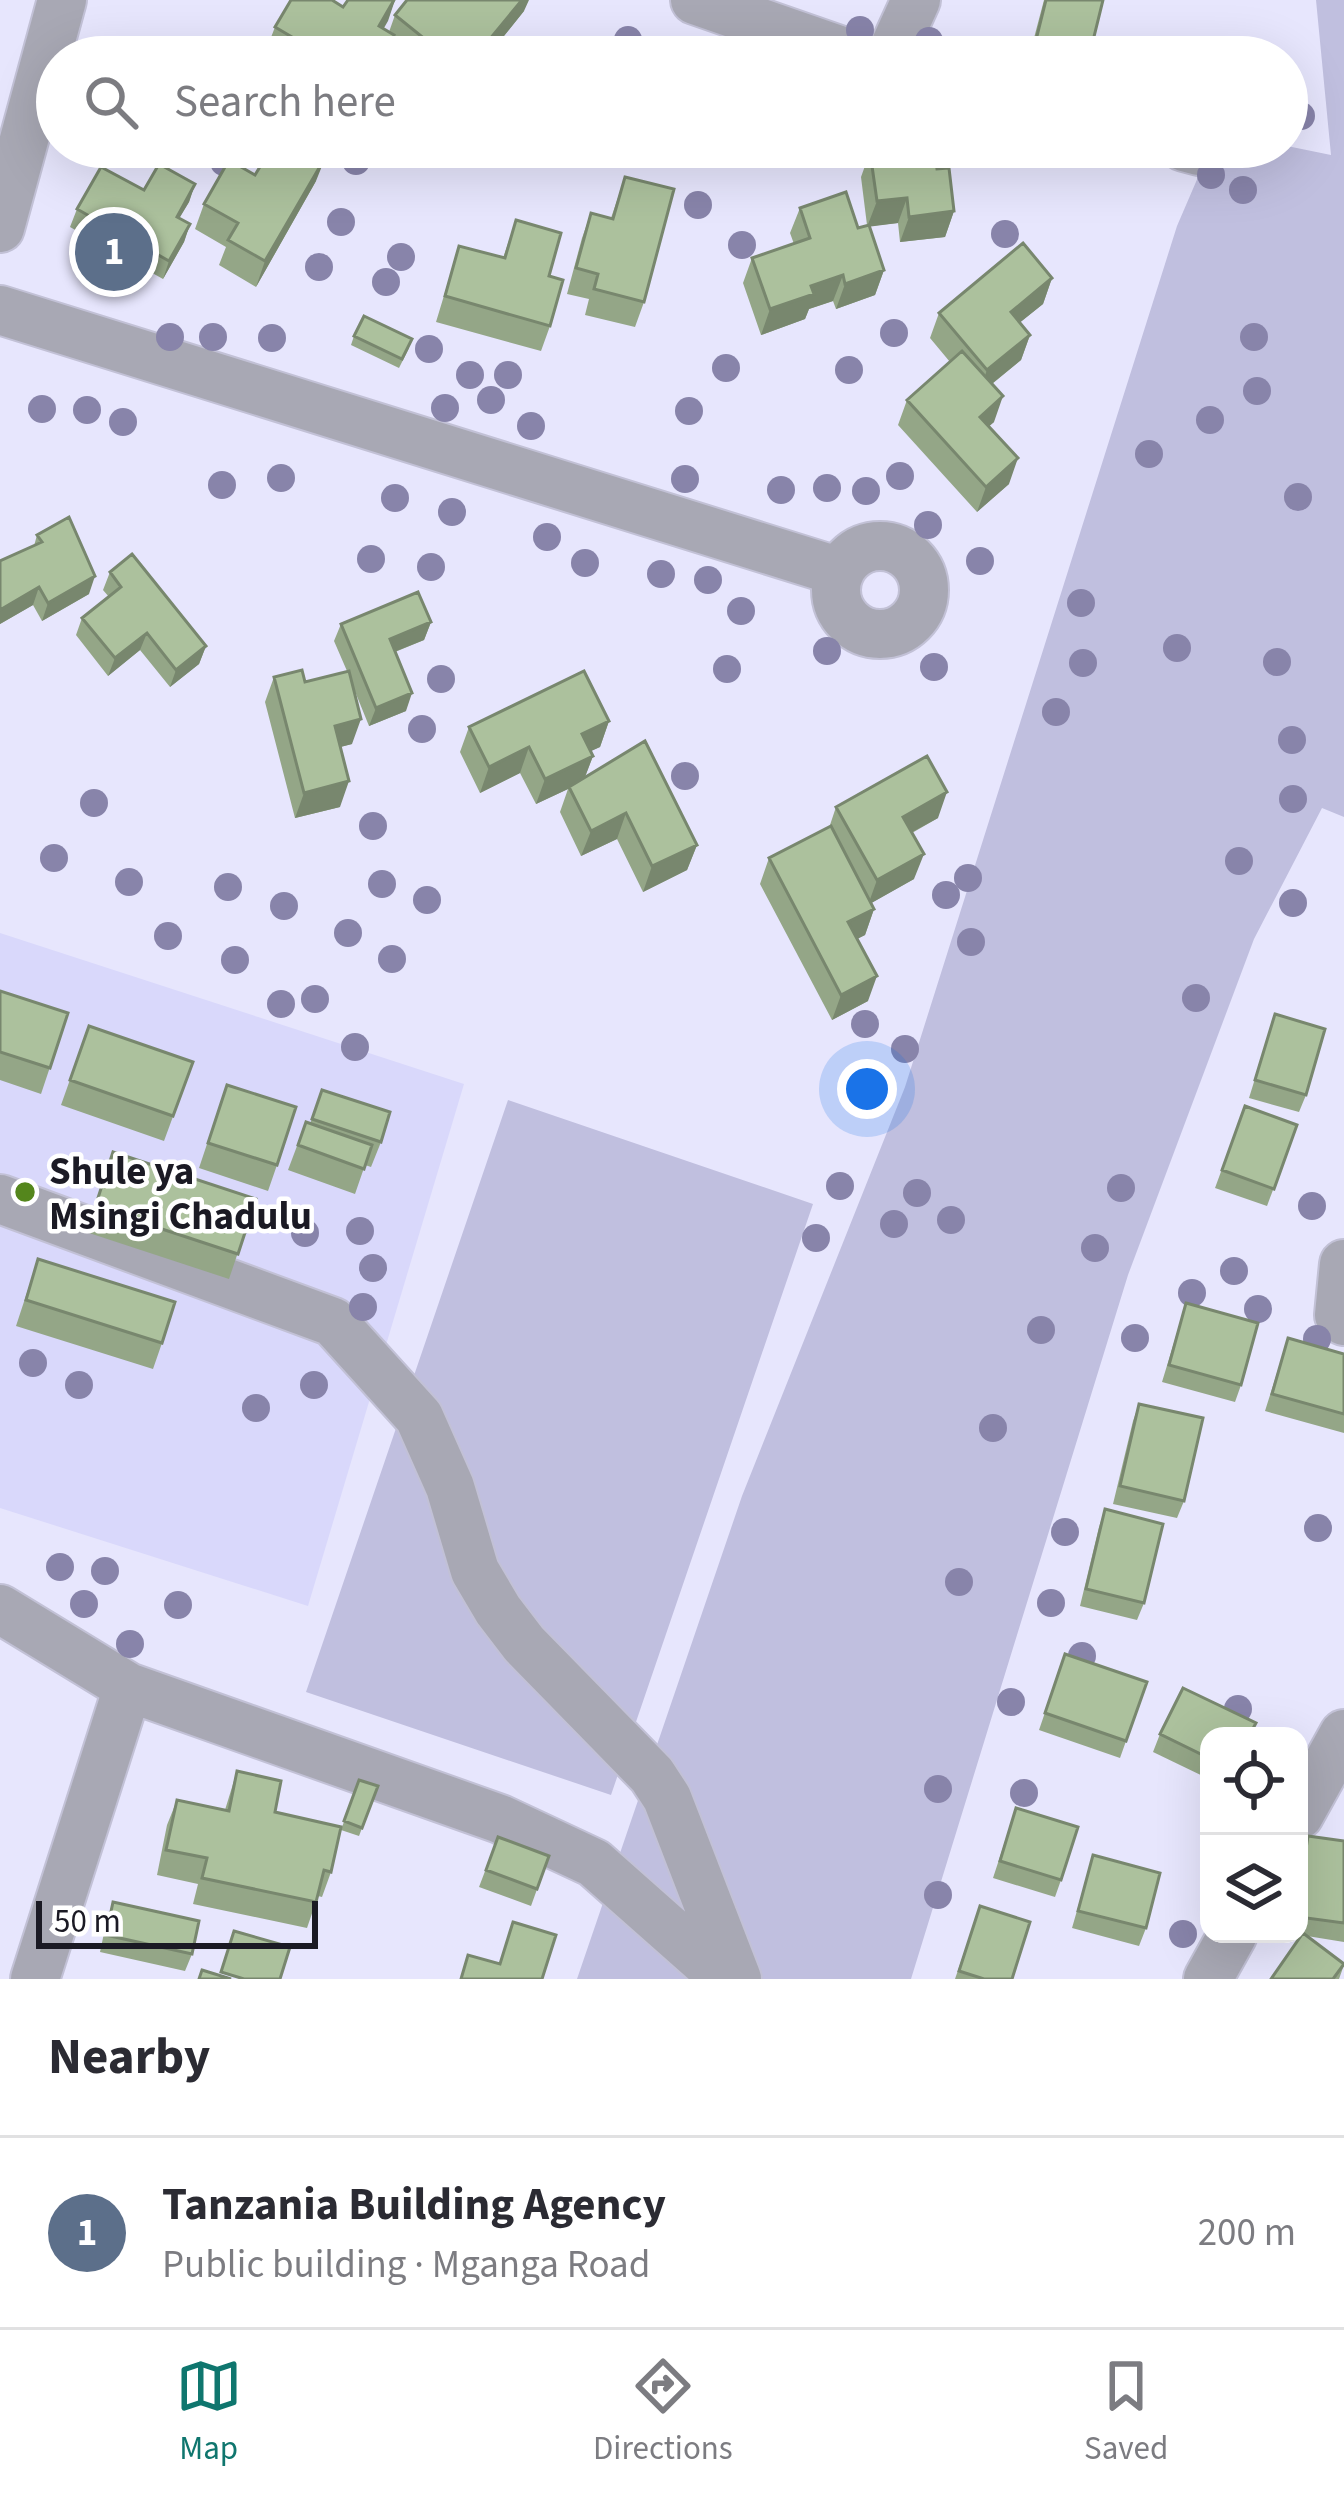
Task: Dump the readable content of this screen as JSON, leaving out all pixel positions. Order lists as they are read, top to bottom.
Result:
{
  "places": ["Shule ya Msingi Chadulu"],
  "scale_bar": "50 m",
  "page": {
    "search": "Search here",
    "pins": "1",
    "scale": "50 m",
    "heading": "Nearby",
    "list": [
      {
        "mark": "1",
        "name": "Tanzania Building Agency",
        "note": "Public building · Mganga Road",
        "value": "200 m"
      }
    ],
    "nav": ["Map", "Directions", "Saved"]
  }
}
